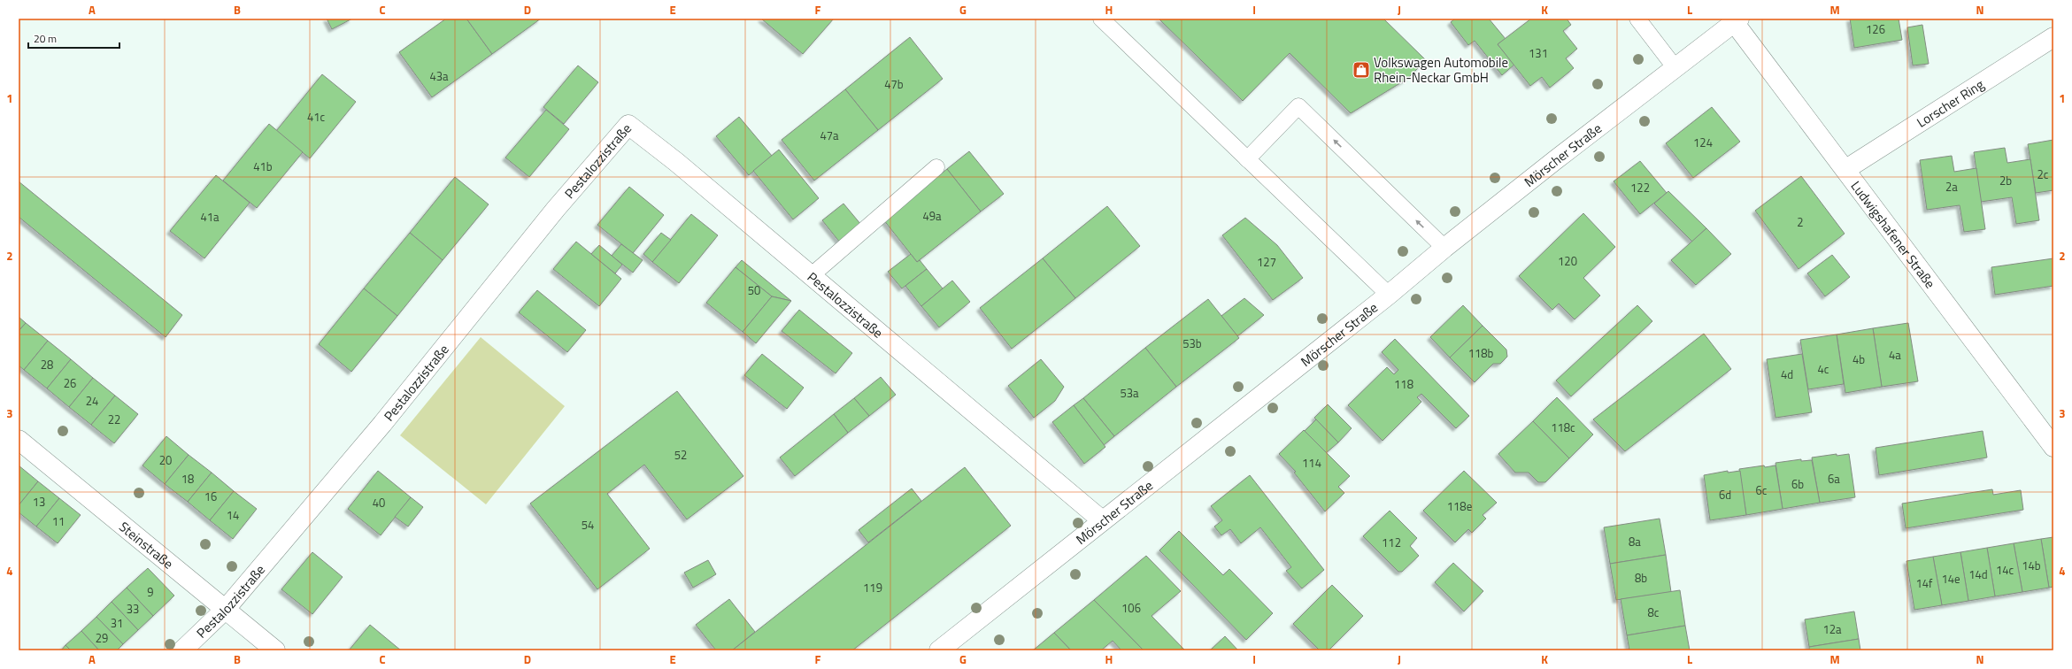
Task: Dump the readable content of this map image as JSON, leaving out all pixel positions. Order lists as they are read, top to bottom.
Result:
{
  "streets": {
    "street": [
      "Lorscher Ring",
      "Mörscher Straße",
      "Pestalozzistraße",
      "Ludwigshafener Straße",
      "Steinstraße"
    ]
  },
  "crossings": [
    ["Lorscher Ring", "Ludwigshafener Straße"],
    ["Mörscher Straße", "Pestalozzistraße"],
    ["Mörscher Straße", "Ludwigshafener Straße"],
    ["Pestalozzistraße", "Steinstraße"]
  ],
  "places": {
    "shop": ["Volkswagen Automobile Rhein-Neckar GmbH"]
  },
  "house_numbers": [
    "126",
    "131",
    "43a",
    "47b",
    "41c",
    "47a",
    "124",
    "41b",
    "2c",
    "2b",
    "2a",
    "122",
    "49a",
    "41a",
    "2",
    "120",
    "127",
    "50",
    "53b",
    "118b",
    "4a",
    "4b",
    "28",
    "4c",
    "4d",
    "26",
    "118",
    "53a",
    "24",
    "22",
    "118c",
    "52",
    "20",
    "114",
    "18",
    "6a",
    "6b",
    "6c",
    "6d",
    "16",
    "13",
    "40",
    "118e",
    "14",
    "11",
    "54",
    "8a",
    "112",
    "14b",
    "14c",
    "14d",
    "8b",
    "14e",
    "14f",
    "119",
    "9",
    "106",
    "33",
    "8c",
    "31",
    "12a",
    "29"
  ],
  "scale_bar": "20 m",
  "grid": {
    "columns": [
      "A",
      "B",
      "C",
      "D",
      "E",
      "F",
      "G",
      "H",
      "I",
      "J",
      "K",
      "L",
      "M",
      "N"
    ],
    "rows": [
      "1",
      "2",
      "3",
      "4"
    ]
  }
}
